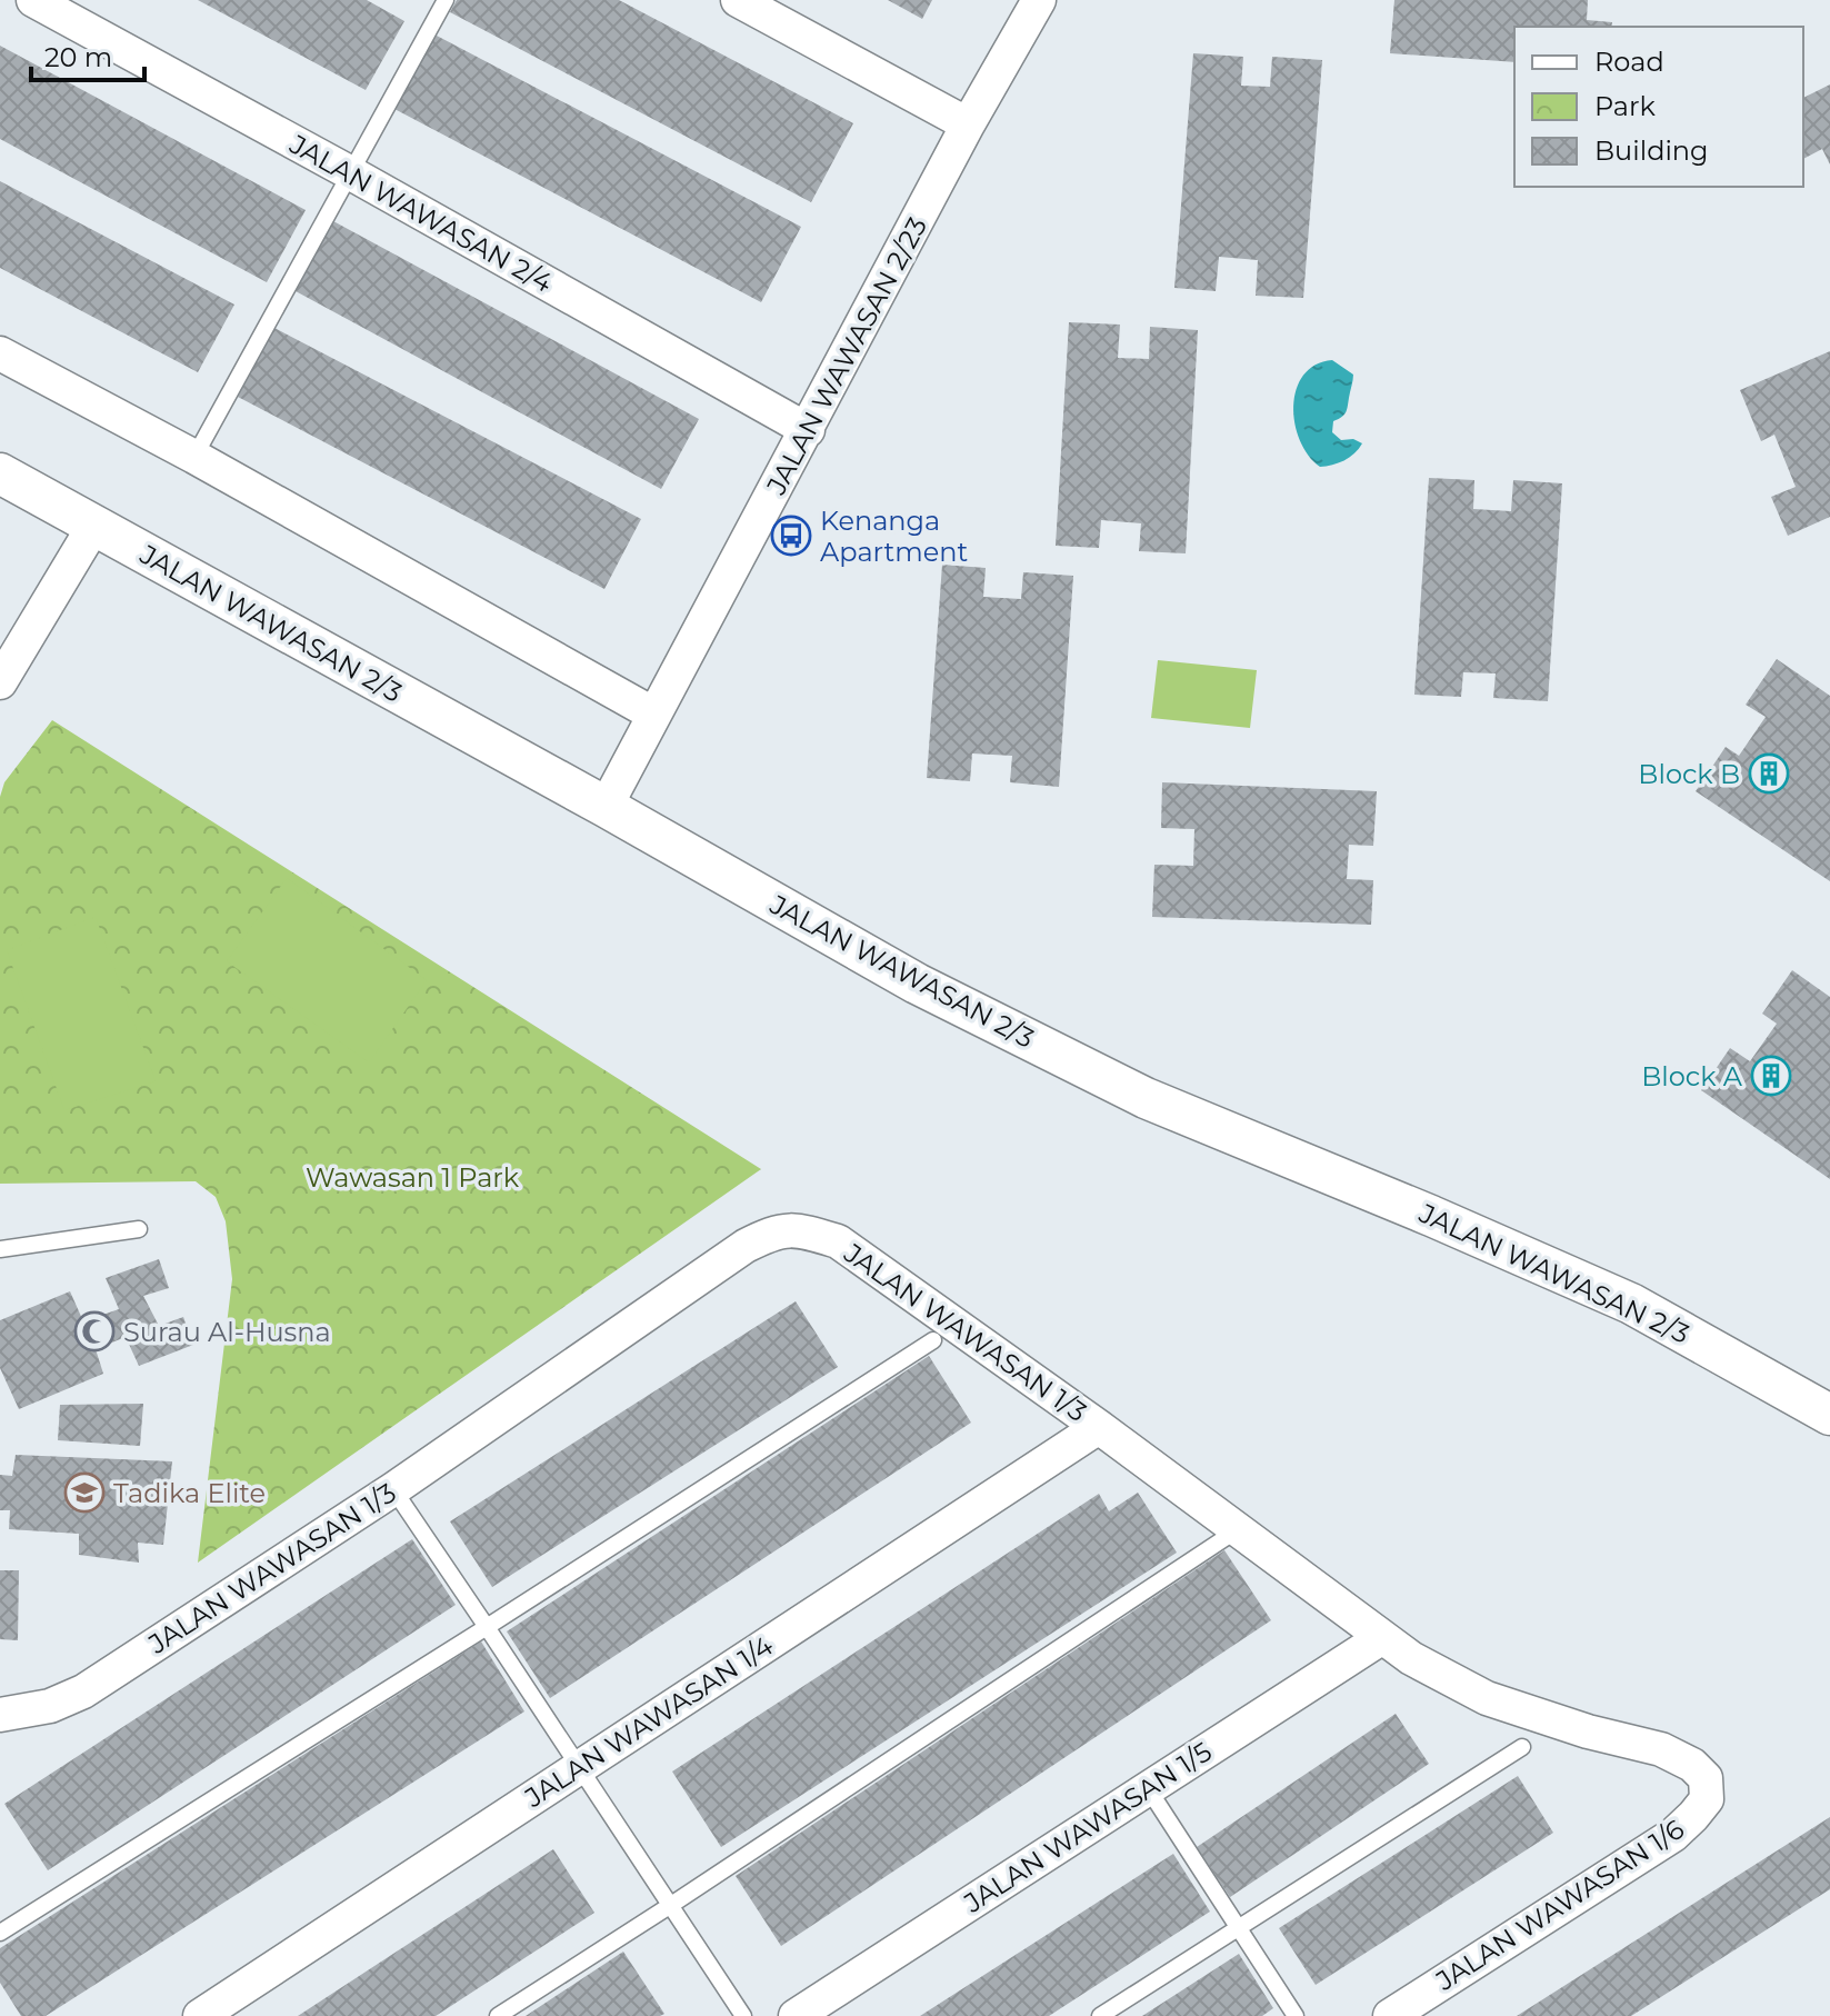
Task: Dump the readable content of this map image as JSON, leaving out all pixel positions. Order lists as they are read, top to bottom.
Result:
{
  "streets": {
    "street": [
      "JALAN WAWASAN 2/4",
      "JALAN WAWASAN 2/23",
      "JALAN WAWASAN 2/3",
      "JALAN WAWASAN 1/3",
      "JALAN WAWASAN 1/4",
      "JALAN WAWASAN 1/5",
      "JALAN WAWASAN 1/6"
    ]
  },
  "crossings": [
    ["JALAN WAWASAN 2/4", "JALAN WAWASAN 2/23"],
    ["JALAN WAWASAN 2/23", "JALAN WAWASAN 2/3"],
    ["JALAN WAWASAN 1/3", "JALAN WAWASAN 1/4"],
    ["JALAN WAWASAN 1/3", "JALAN WAWASAN 1/5"],
    ["JALAN WAWASAN 1/3", "JALAN WAWASAN 1/6"]
  ],
  "parks": ["Wawasan 1 Park"],
  "places": {
    "bus stop": ["Kenanga Apartment"],
    "building": ["Block B", "Block A"],
    "mosque": ["Surau Al-Husna"],
    "school or university": ["Tadika Elite"]
  },
  "legend": ["Road", "Park", "Building"],
  "scale_bar": "20 m"
}
